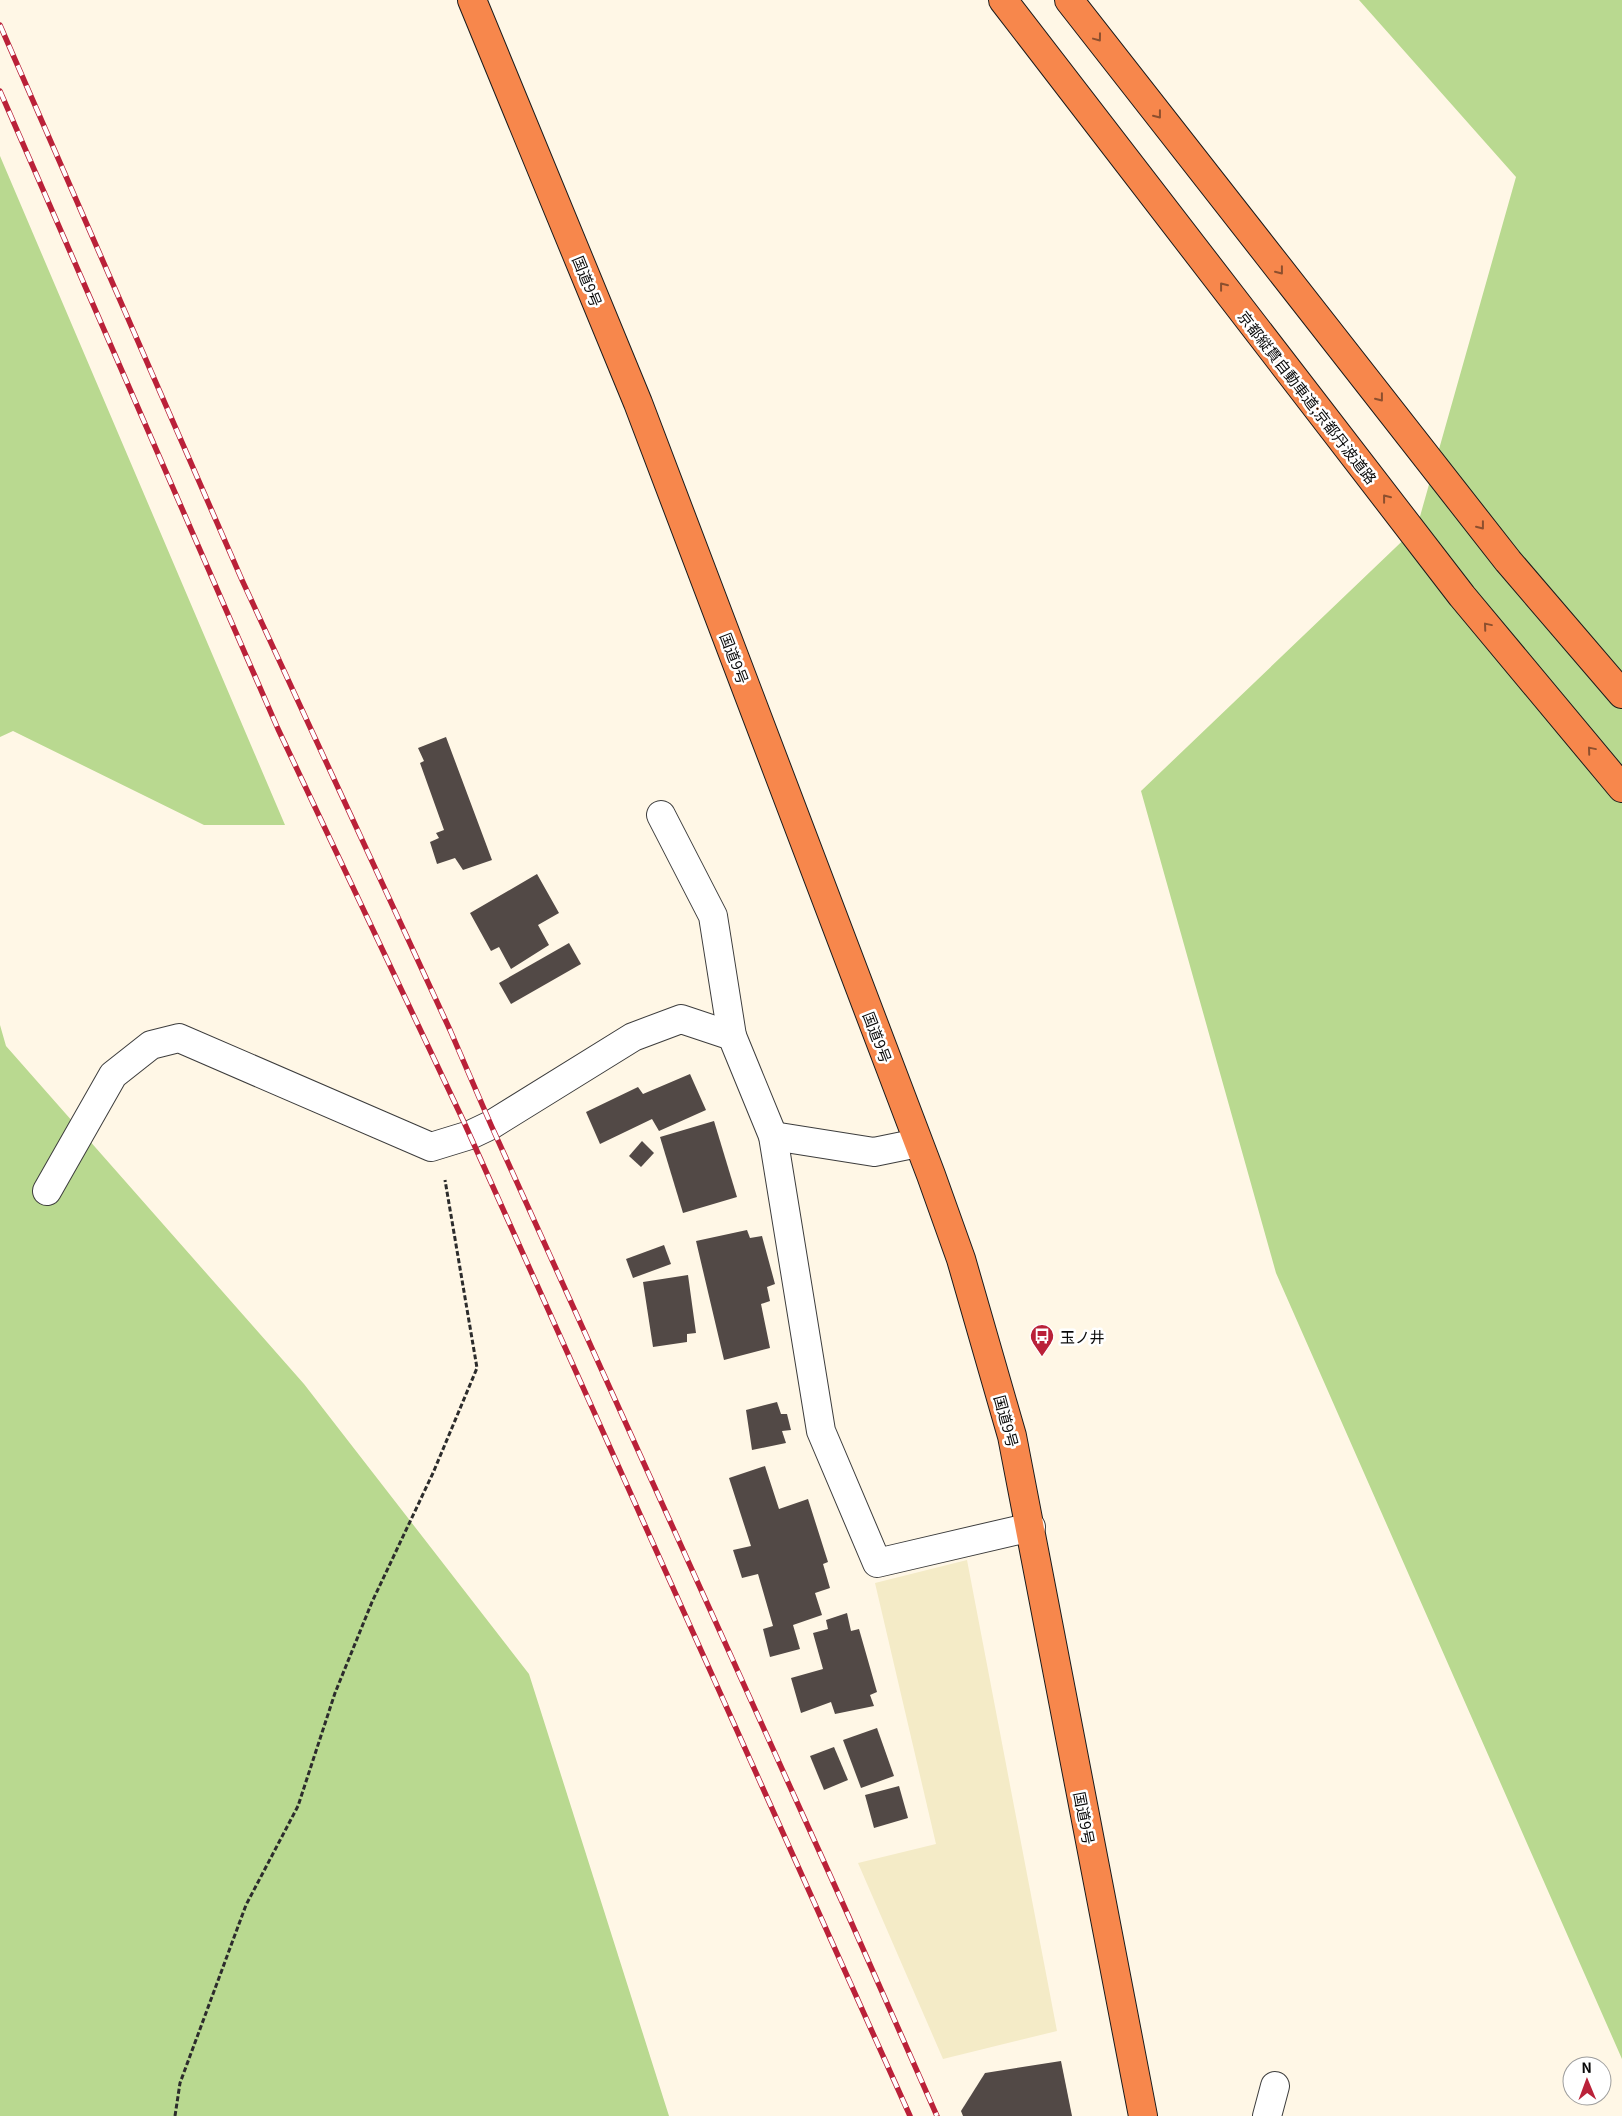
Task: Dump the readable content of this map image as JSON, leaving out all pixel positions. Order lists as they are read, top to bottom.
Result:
{
  "streets": {
    "highway": ["国道9号", "京都縦貫自動車道;京都丹波道路"]
  },
  "places": {
    "bus stop": ["玉ノ井"]
  },
  "north": "top"
}
